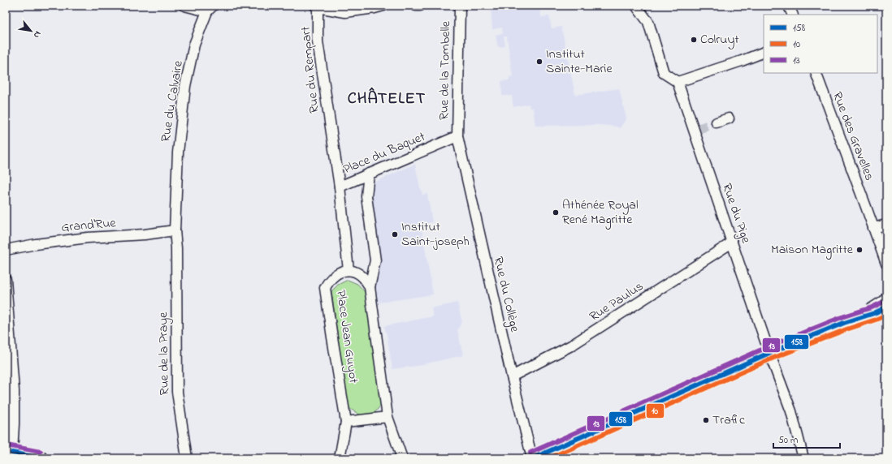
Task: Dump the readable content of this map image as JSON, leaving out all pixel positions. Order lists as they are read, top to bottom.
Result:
{
  "streets": {
    "street": [
      "Rue du Rempart",
      "Rue de la Tombelle",
      "Rue du Calvaire",
      "Rue des Gravelles",
      "Place du Baquet",
      "Rue du Pige",
      "Grand'Rue",
      "Rue du Collège",
      "Rue Paulus",
      "Place Jean Guyot",
      "Rue de la Praye"
    ]
  },
  "crossings": [
    ["Rue du Rempart", "Place du Baquet"],
    ["Rue du Rempart", "Place Jean Guyot"],
    ["Rue de la Tombelle", "Place du Baquet"],
    ["Rue de la Tombelle", "Rue du Collège"],
    ["Rue du Calvaire", "Grand'Rue"],
    ["Rue du Calvaire", "Rue de la Praye"],
    ["Place du Baquet", "Rue du Collège"],
    ["Rue du Pige", "Rue Paulus"],
    ["Grand'Rue", "Rue de la Praye"],
    ["Rue du Collège", "Rue Paulus"]
  ],
  "districts": ["CHÂTELET"],
  "places": [
    "Colruyt",
    "Institut Sainte-Marie",
    "Athénée Royal René Magritte",
    "Institut Saint-joseph",
    "Maison Magritte",
    "Trafic"
  ],
  "lines": ["transit line 13", "transit line 158", "transit line 10"],
  "legend": ["158", "10", "13"],
  "scale_bar": "50 m",
  "north": "bottom right"
}
